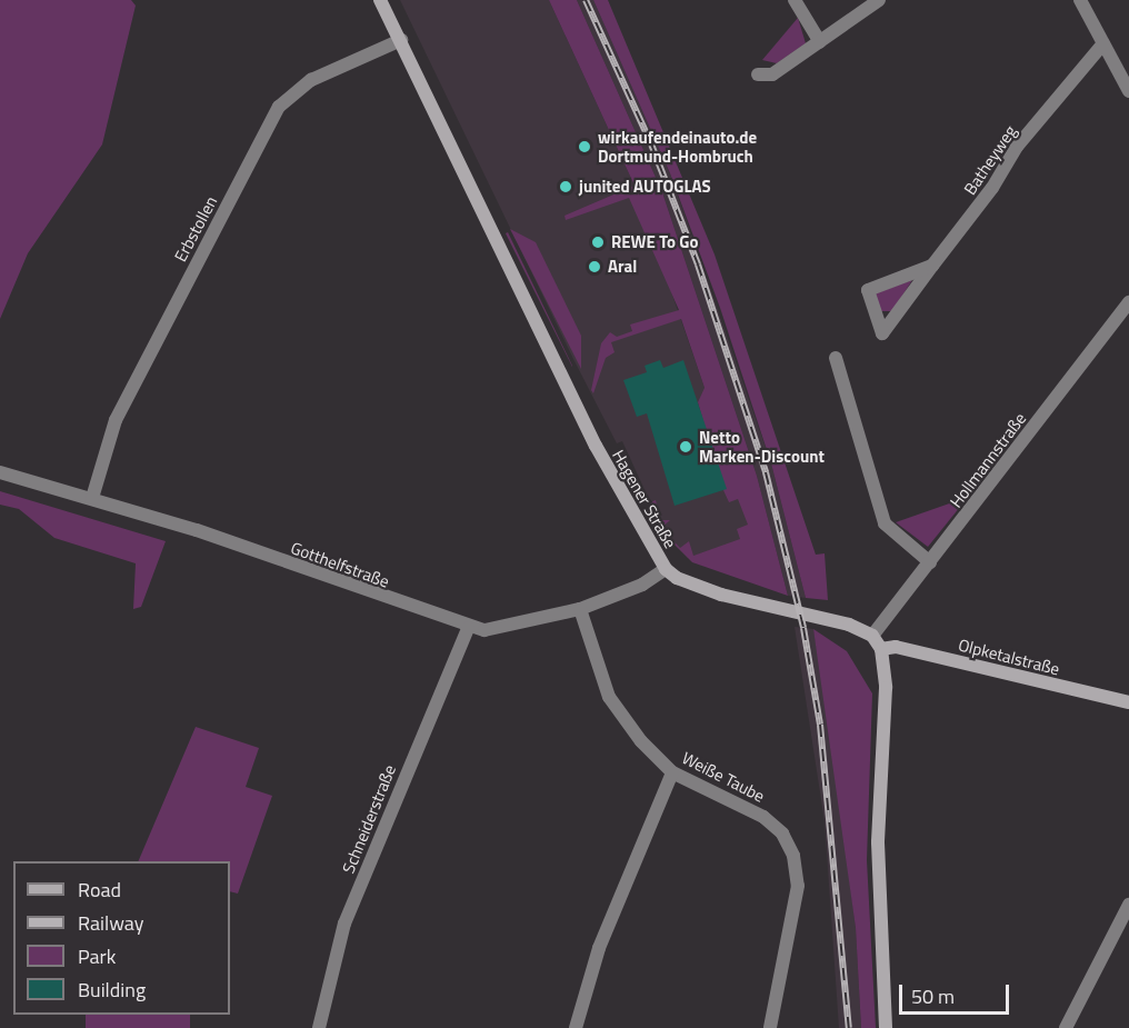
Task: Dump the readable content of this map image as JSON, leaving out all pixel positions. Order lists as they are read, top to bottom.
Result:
{
  "streets": {
    "main road": ["Hagener Straße", "Olpketalstraße"],
    "street": [
      "Batheyweg",
      "Erbstollen",
      "Hollmannstraße",
      "Gotthelfstraße",
      "Weiße Taube",
      "Schneiderstraße"
    ]
  },
  "crossings": [
    ["Erbstollen", "Hagener Straße"],
    ["Erbstollen", "Gotthelfstraße"],
    ["Hollmannstraße", "Hagener Straße"],
    ["Hagener Straße", "Gotthelfstraße"],
    ["Gotthelfstraße", "Weiße Taube"],
    ["Gotthelfstraße", "Schneiderstraße"]
  ],
  "places": [
    "wirkaufendeinauto.de Dortmund-Hombruch",
    "junited AUTOGLAS",
    "REWE To Go",
    "Aral",
    "Netto Marken-Discount"
  ],
  "legend": [
    "Road",
    "Railway",
    "Park",
    "Building"
  ],
  "scale_bar": "50 m"
}
